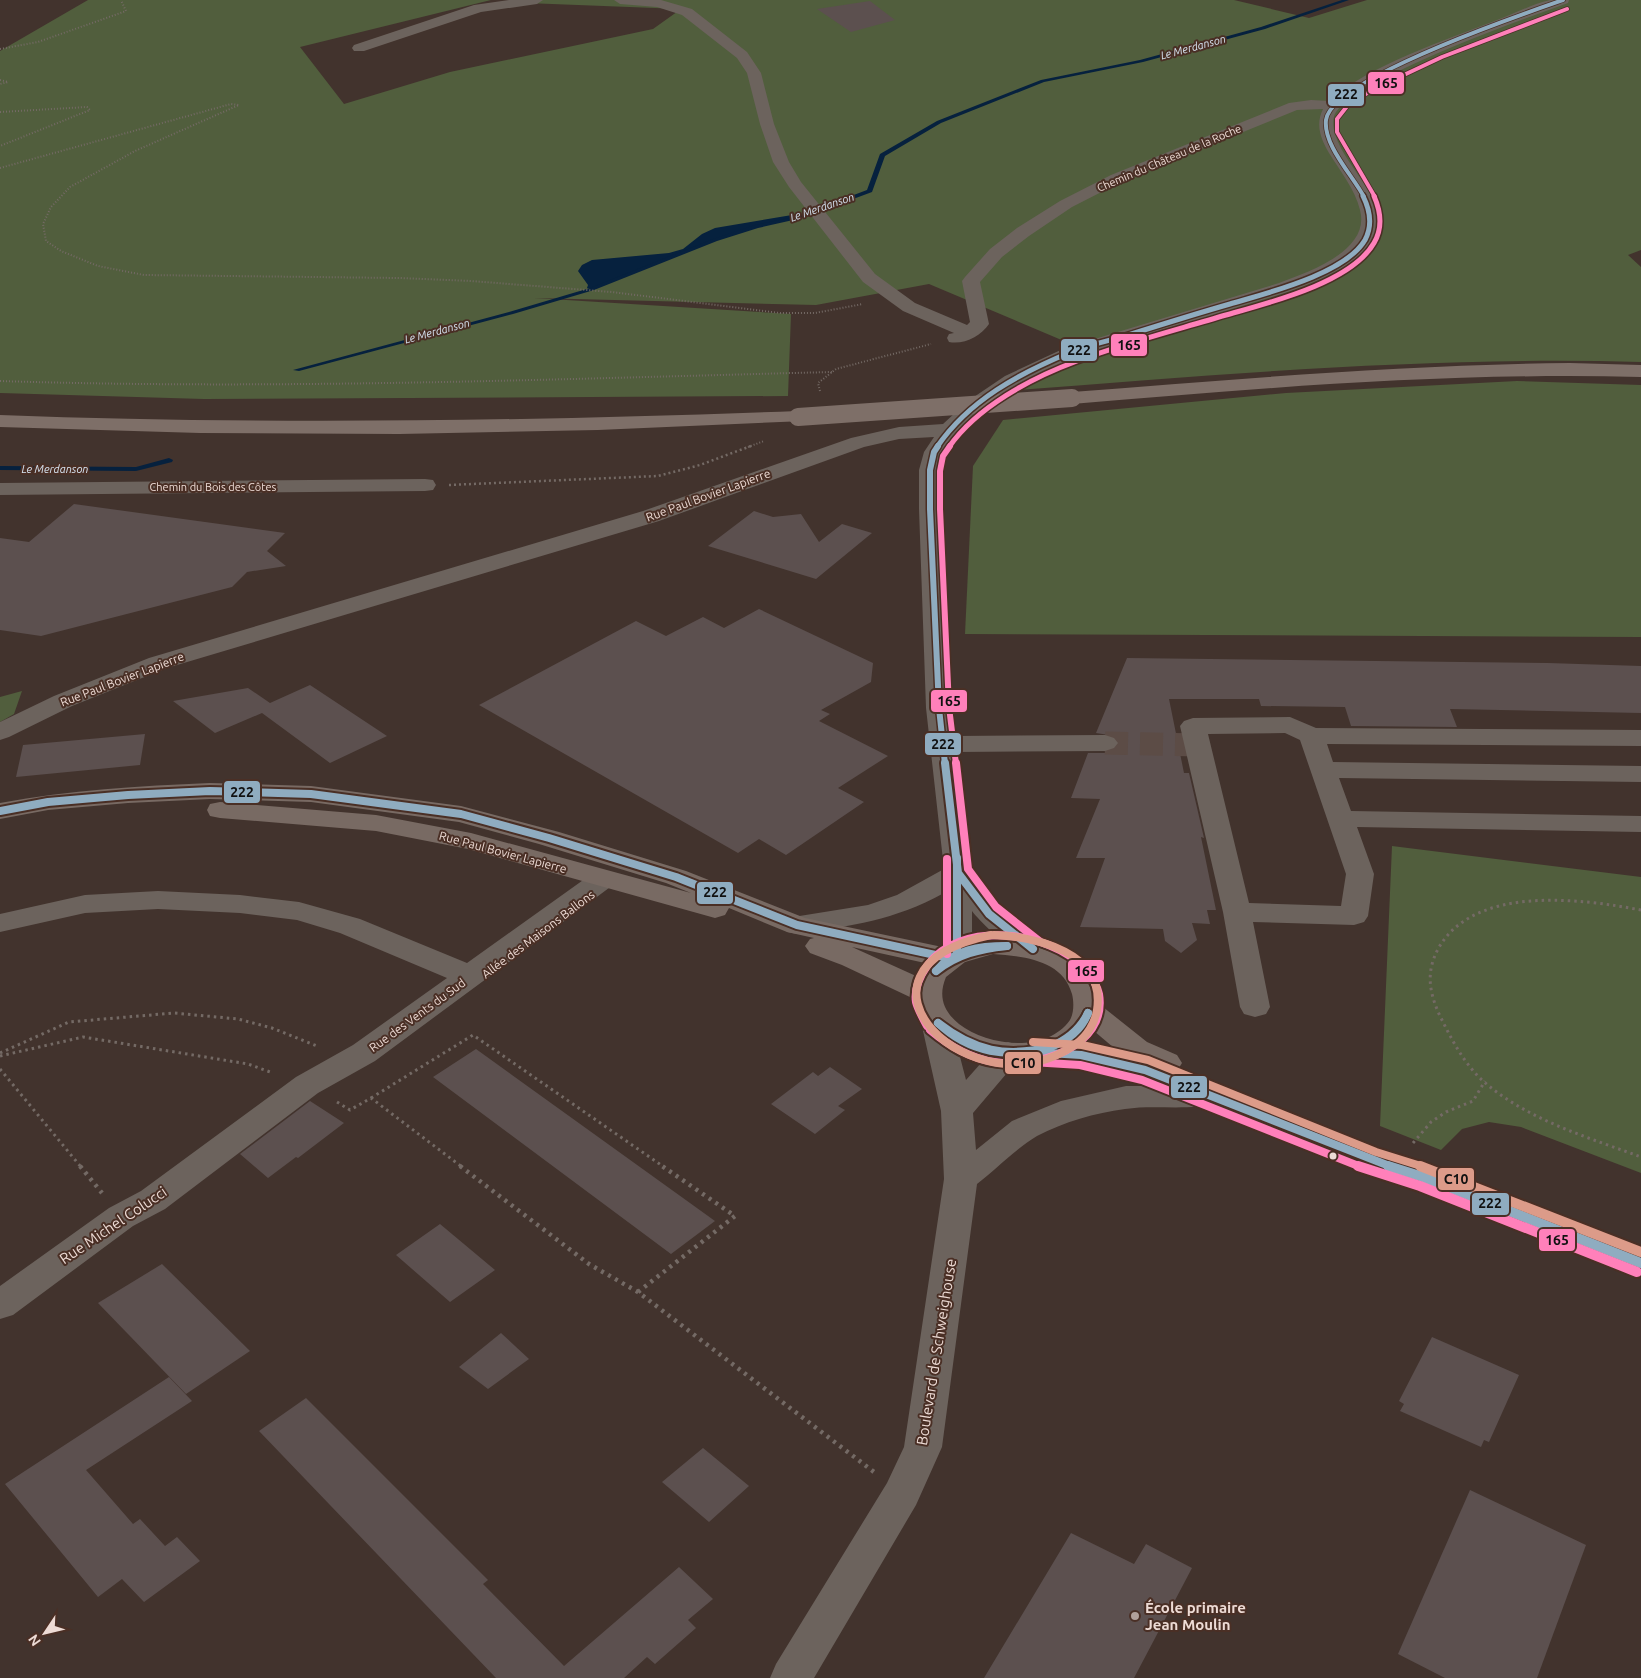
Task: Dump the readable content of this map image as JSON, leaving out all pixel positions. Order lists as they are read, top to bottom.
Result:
{
  "streets": {
    "main road": ["Rue Paul Bovier Lapierre"],
    "street": [
      "Chemin du Château de la Roche",
      "Chemin du Bois des Côtes",
      "Rue des Vents du Sud",
      "Rue Michel Colucci",
      "Boulevard de Schweighouse"
    ]
  },
  "crossings": [
    ["Rue Paul Bovier Lapierre", "Rue des Vents du Sud"],
    ["Rue Paul Bovier Lapierre", "Boulevard de Schweighouse"],
    ["Rue des Vents du Sud", "Rue Michel Colucci"]
  ],
  "water": ["Le Merdanson"],
  "places": ["École primaire Jean Moulin"],
  "lines": ["transit line 222", "transit line 165", "transit line C10"],
  "north": "bottom left"
}
